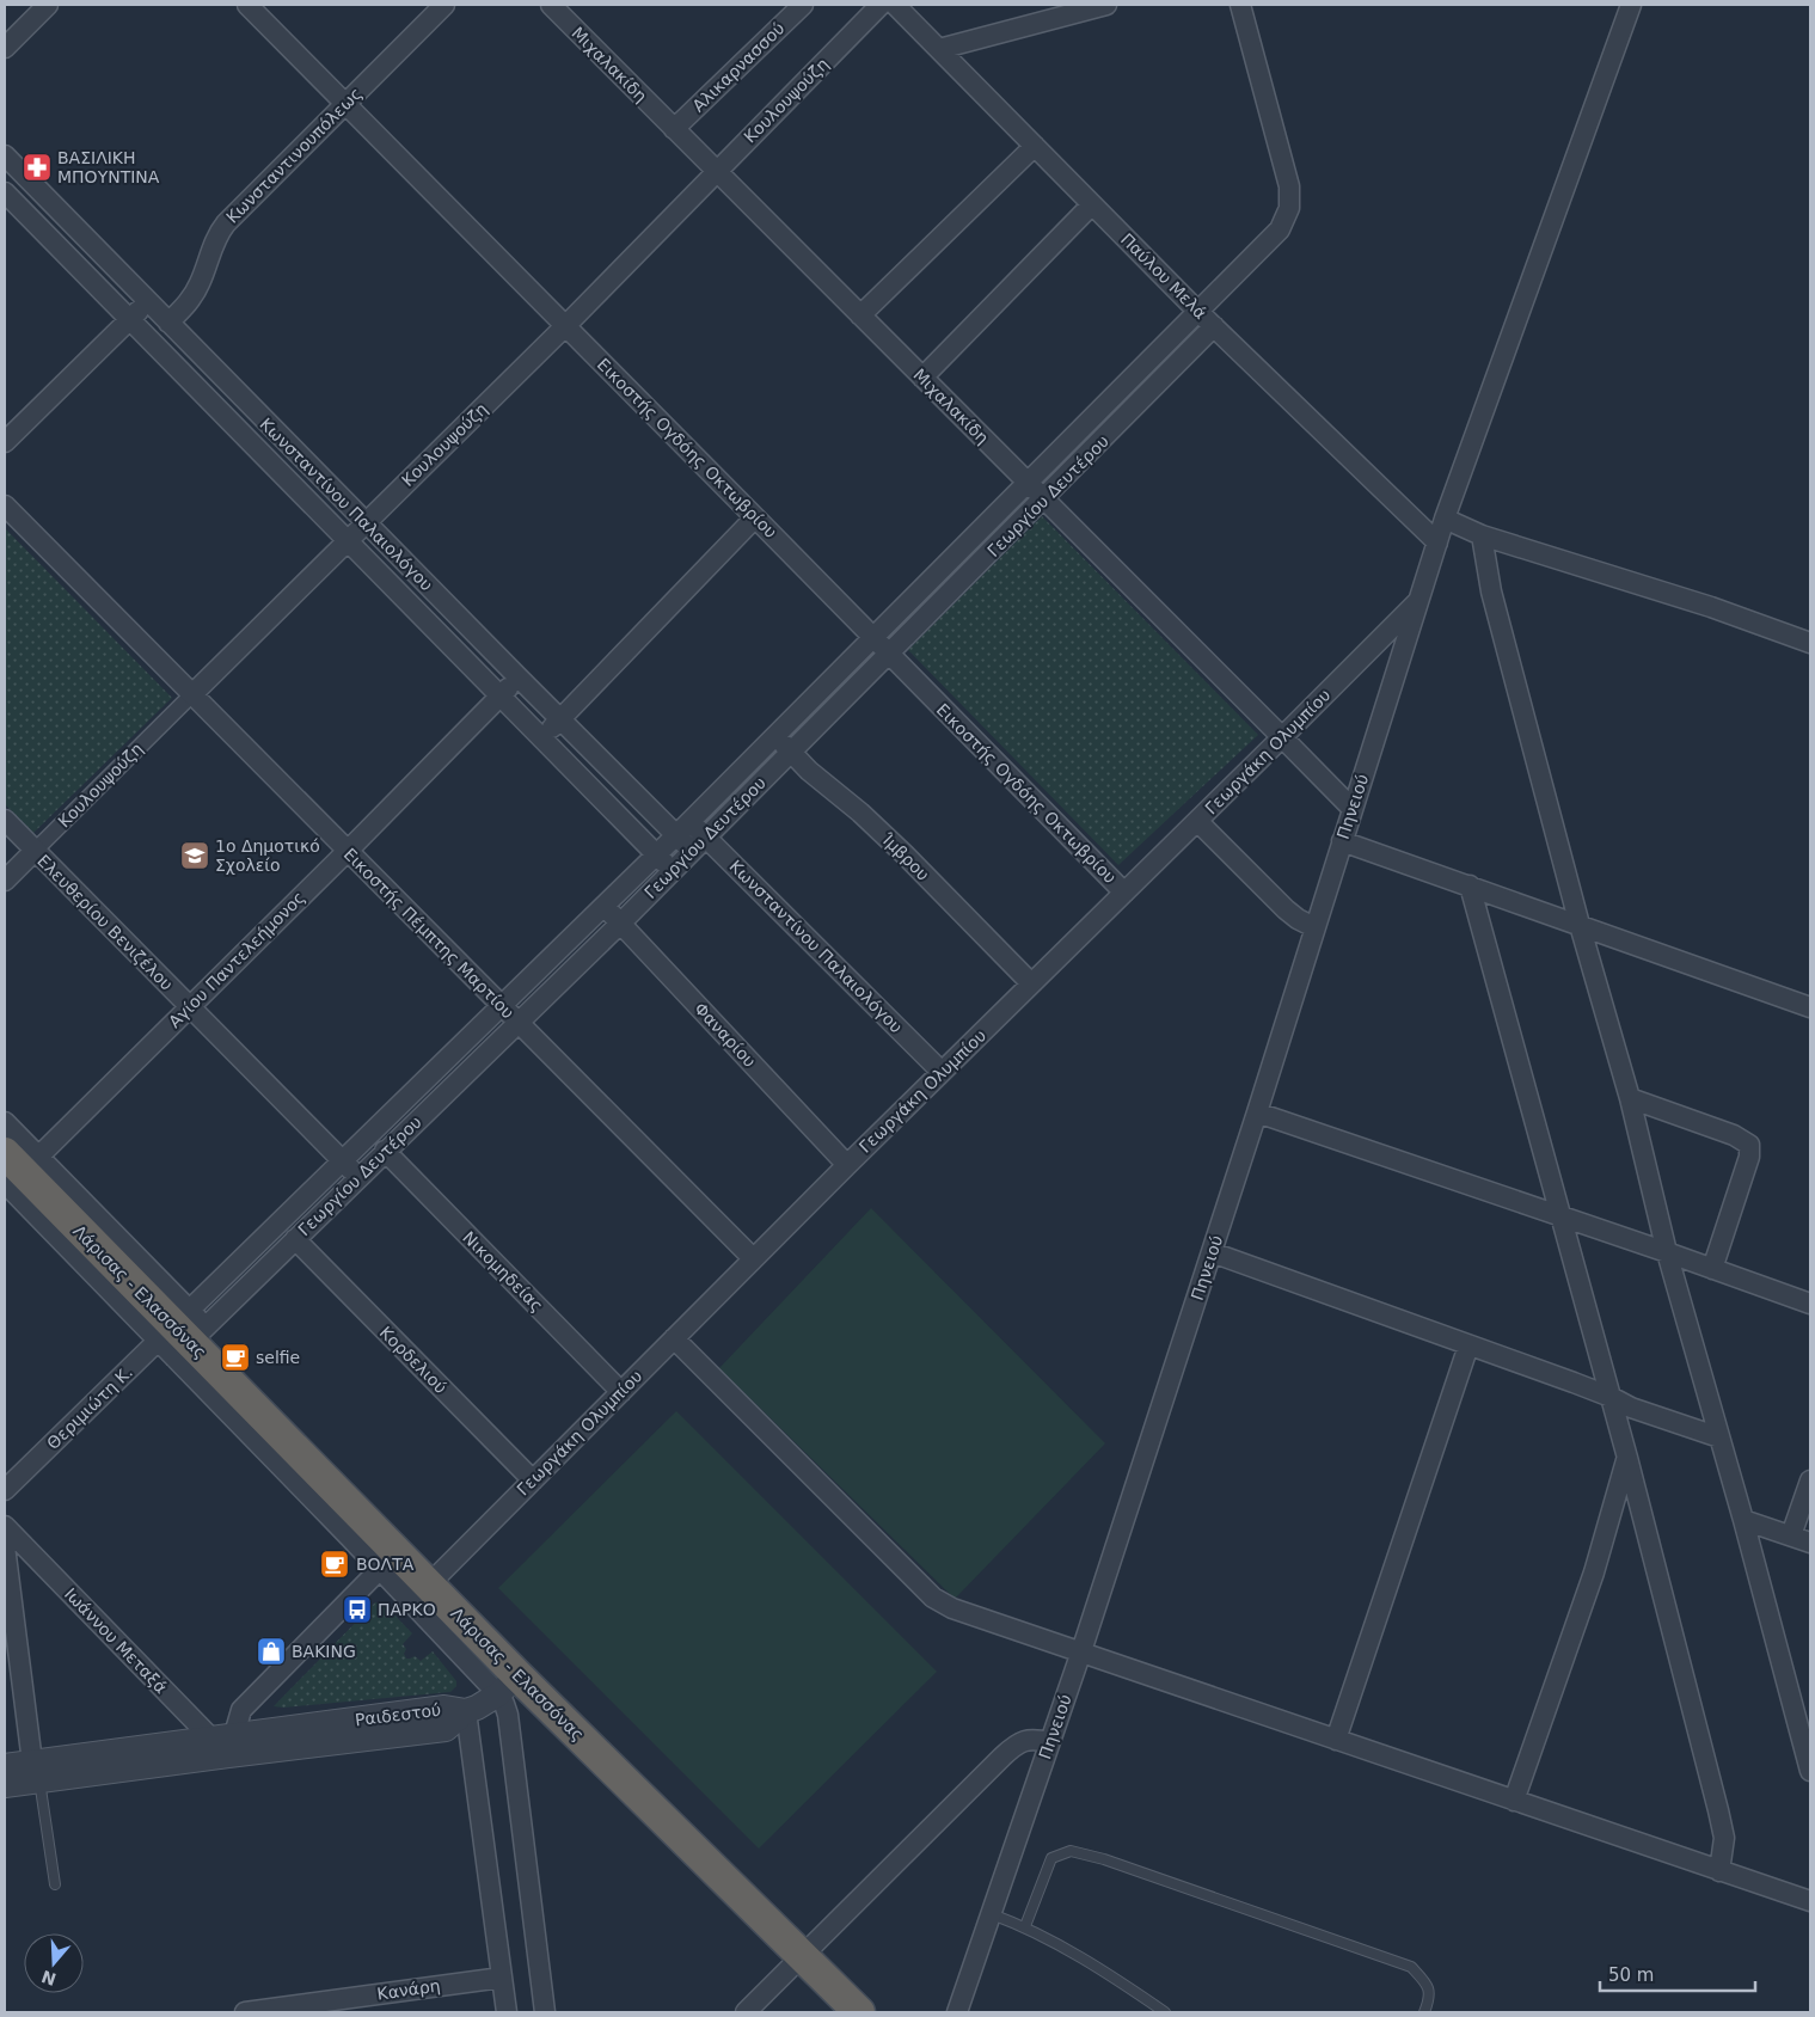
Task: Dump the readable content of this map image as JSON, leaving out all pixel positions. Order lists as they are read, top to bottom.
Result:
{
  "streets": {
    "highway": ["Λάρισας - Ελασσόνας"],
    "street": [
      "Μιχαλακίδη",
      "Αλικαρνασσού",
      "Κουλουψούζη",
      "Κωνσταντινουπόλεως",
      "Παύλου Μελά",
      "Εικοστής Ογδόης Οκτωβρίου",
      "Γεωργίου Δευτέρου",
      "Κωνσταντίνου Παλαιολόγου",
      "Γεωργάκη Ολυμπίου",
      "Πηνειού",
      "Ίμβρου",
      "Ελευθερίου Βενιζέλου",
      "Εικοστής Πέμπτης Μαρτίου",
      "Αγίου Παντελεήμονος",
      "Φαναρίου",
      "Νικομηδείας",
      "Κορδελιού",
      "Θεριμιώτη Κ.",
      "Ιωάννου Μεταξά",
      "Ραιδεστού",
      "Κανάρη"
    ]
  },
  "crossings": [
    ["Μιχαλακίδη", "Αλικαρνασσού"],
    ["Μιχαλακίδη", "Κουλουψούζη"],
    ["Μιχαλακίδη", "Γεωργίου Δευτέρου"],
    ["Μιχαλακίδη", "Γεωργάκη Ολυμπίου"],
    ["Μιχαλακίδη", "Πηνειού"],
    ["Κουλουψούζη", "Εικοστής Ογδόης Οκτωβρίου"],
    ["Κουλουψούζη", "Κωνσταντίνου Παλαιολόγου"],
    ["Κουλουψούζη", "Ελευθερίου Βενιζέλου"],
    ["Κουλουψούζη", "Εικοστής Πέμπτης Μαρτίου"],
    ["Κωνσταντινουπόλεως", "Εικοστής Ογδόης Οκτωβρίου"],
    ["Κωνσταντινουπόλεως", "Κωνσταντίνου Παλαιολόγου"],
    ["Παύλου Μελά", "Γεωργίου Δευτέρου"],
    ["Παύλου Μελά", "Πηνειού"],
    ["Εικοστής Ογδόης Οκτωβρίου", "Γεωργίου Δευτέρου"],
    ["Εικοστής Ογδόης Οκτωβρίου", "Γεωργάκη Ολυμπίου"],
    ["Γεωργίου Δευτέρου", "Κωνσταντίνου Παλαιολόγου"],
    ["Γεωργίου Δευτέρου", "Ίμβρου"],
    ["Γεωργίου Δευτέρου", "Ελευθερίου Βενιζέλου"],
    ["Γεωργίου Δευτέρου", "Εικοστής Πέμπτης Μαρτίου"],
    ["Γεωργίου Δευτέρου", "Φαναρίου"],
    ["Γεωργίου Δευτέρου", "Νικομηδείας"],
    ["Γεωργίου Δευτέρου", "Λάρισας - Ελασσόνας"],
    ["Γεωργίου Δευτέρου", "Κορδελιού"],
    ["Γεωργίου Δευτέρου", "Θεριμιώτη Κ."],
    ["Κωνσταντίνου Παλαιολόγου", "Γεωργάκη Ολυμπίου"],
    ["Κωνσταντίνου Παλαιολόγου", "Αγίου Παντελεήμονος"],
    ["Γεωργάκη Ολυμπίου", "Πηνειού"],
    ["Γεωργάκη Ολυμπίου", "Ίμβρου"],
    ["Γεωργάκη Ολυμπίου", "Εικοστής Πέμπτης Μαρτίου"],
    ["Γεωργάκη Ολυμπίου", "Φαναρίου"],
    ["Γεωργάκη Ολυμπίου", "Νικομηδείας"],
    ["Γεωργάκη Ολυμπίου", "Λάρισας - Ελασσόνας"],
    ["Γεωργάκη Ολυμπίου", "Κορδελιού"],
    ["Ελευθερίου Βενιζέλου", "Αγίου Παντελεήμονος"],
    ["Εικοστής Πέμπτης Μαρτίου", "Αγίου Παντελεήμονος"],
    ["Αγίου Παντελεήμονος", "Λάρισας - Ελασσόνας"],
    ["Λάρισας - Ελασσόνας", "Θεριμιώτη Κ."],
    ["Ιωάννου Μεταξά", "Ραιδεστού"]
  ],
  "places": {
    "pharmacy": ["ΒΑΣΙΛΙΚΗ ΜΠΟΥΝΤΙΝΑ"],
    "school or university": ["1o Δημοτικό Σχολείο"],
    "cafe": ["selfie", "ΒΟΛΤΑ"],
    "bus stop": ["ΠΑΡΚΟ"],
    "shop": ["BAKING"]
  },
  "scale_bar": "50 m",
  "north": "bottom"
}
